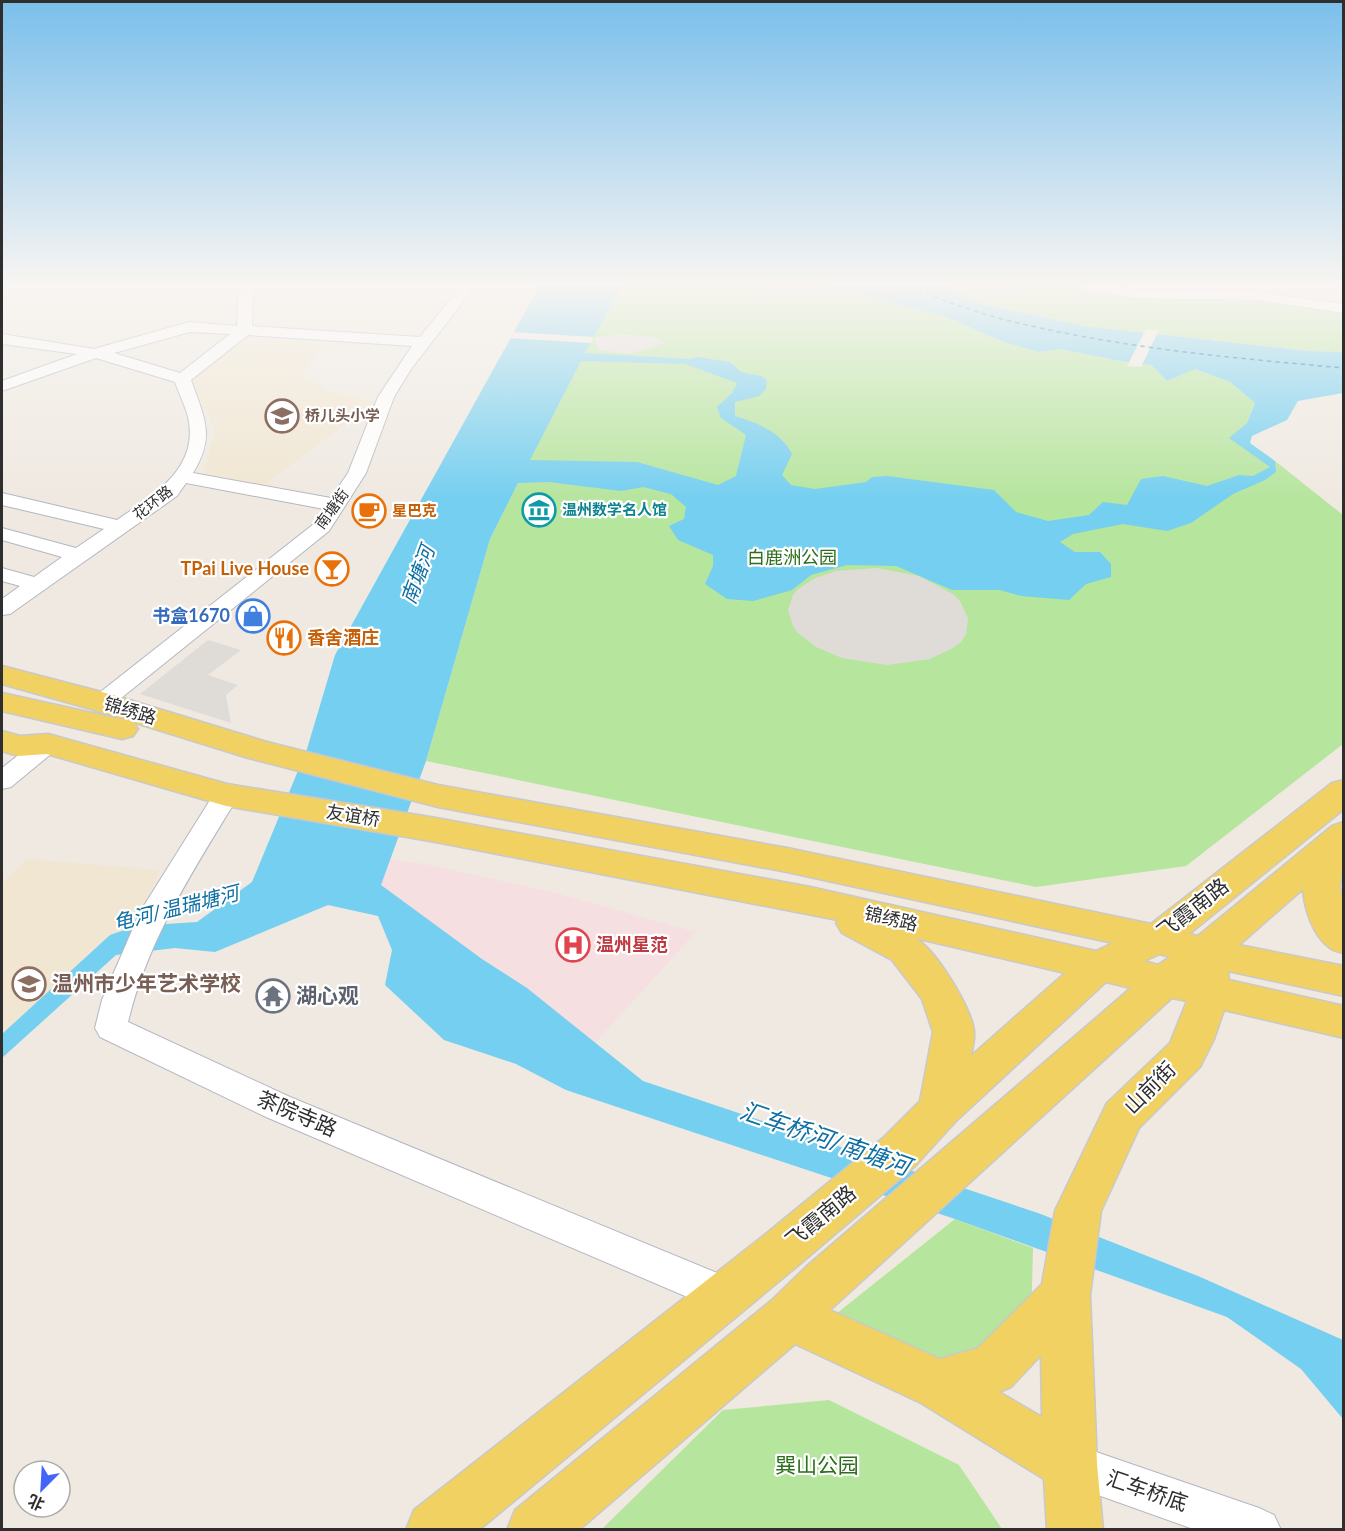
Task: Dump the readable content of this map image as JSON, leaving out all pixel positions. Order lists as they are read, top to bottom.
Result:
{
  "streets": {
    "main road": [
      "锦绣路",
      "友谊桥",
      "飞霞南路",
      "山前街"
    ],
    "street": [
      "花环路",
      "南塘街",
      "茶院寺路",
      "汇车桥底"
    ]
  },
  "crossings": [
    ["南塘街", "锦绣路"],
    ["锦绣路", "友谊桥"],
    ["锦绣路", "飞霞南路"],
    ["锦绣路", "山前街"],
    ["友谊桥", "茶院寺路"],
    ["飞霞南路", "山前街"],
    ["飞霞南路", "茶院寺路"],
    ["山前街", "汇车桥底"]
  ],
  "water": ["南塘河", "龟河/温瑞塘河", "汇车桥河/南塘河"],
  "parks": ["白鹿洲公园", "巽山公园"],
  "places": {
    "school or university": ["桥儿头小学", "温州市少年艺术学校"],
    "museum": ["温州数学名人馆"],
    "cafe": ["星巴克"],
    "bar": ["TPai Live House"],
    "shop": ["书盒1670"],
    "restaurant": ["香舍酒庄"],
    "hospital": ["温州星范"],
    "temple": ["湖心观"]
  },
  "north": "bottom left"
}
